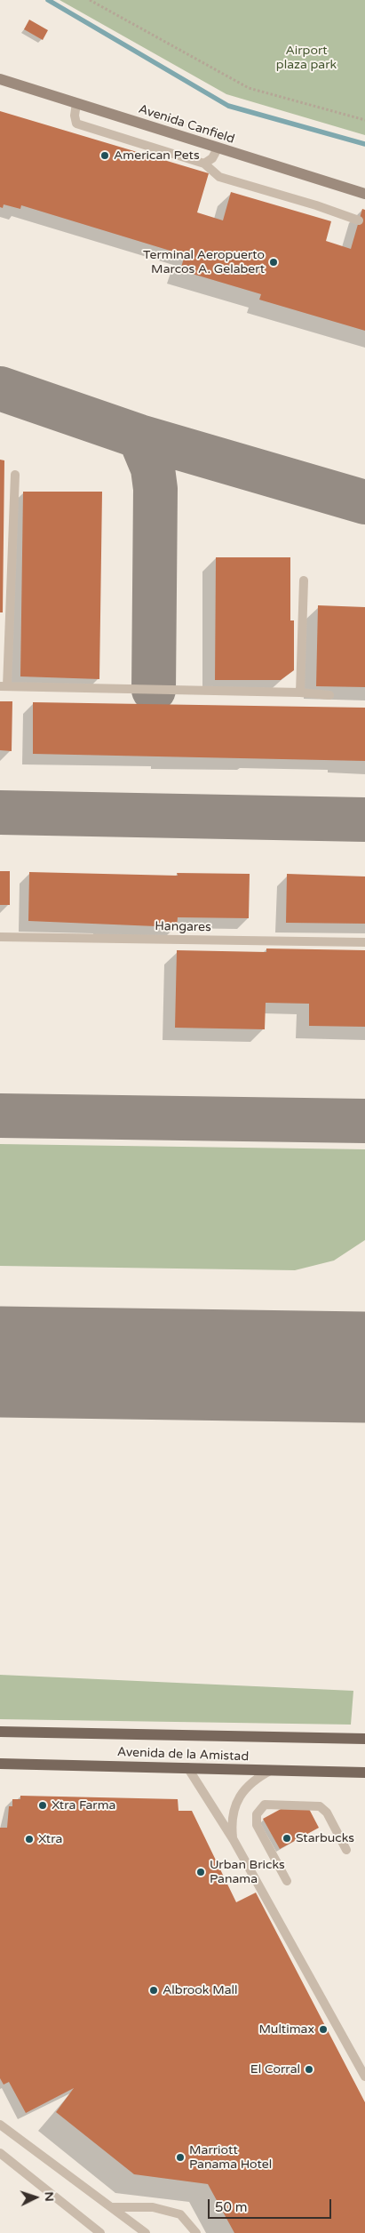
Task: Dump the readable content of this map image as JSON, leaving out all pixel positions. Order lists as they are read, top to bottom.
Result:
{
  "streets": {
    "main road": ["Avenida Canfield", "Avenida de la Amistad"],
    "lane": ["Hangares"]
  },
  "parks": ["Airport plaza park"],
  "places": [
    "American Pets",
    "Terminal Aeropuerto Marcos A. Gelabert",
    "Xtra Farma",
    "Starbucks",
    "Xtra",
    "Urban Bricks Panama",
    "Albrook Mall",
    "Multimax",
    "El Corral",
    "Marriott Panama Hotel"
  ],
  "scale_bar": "50 m",
  "north": "right"
}
